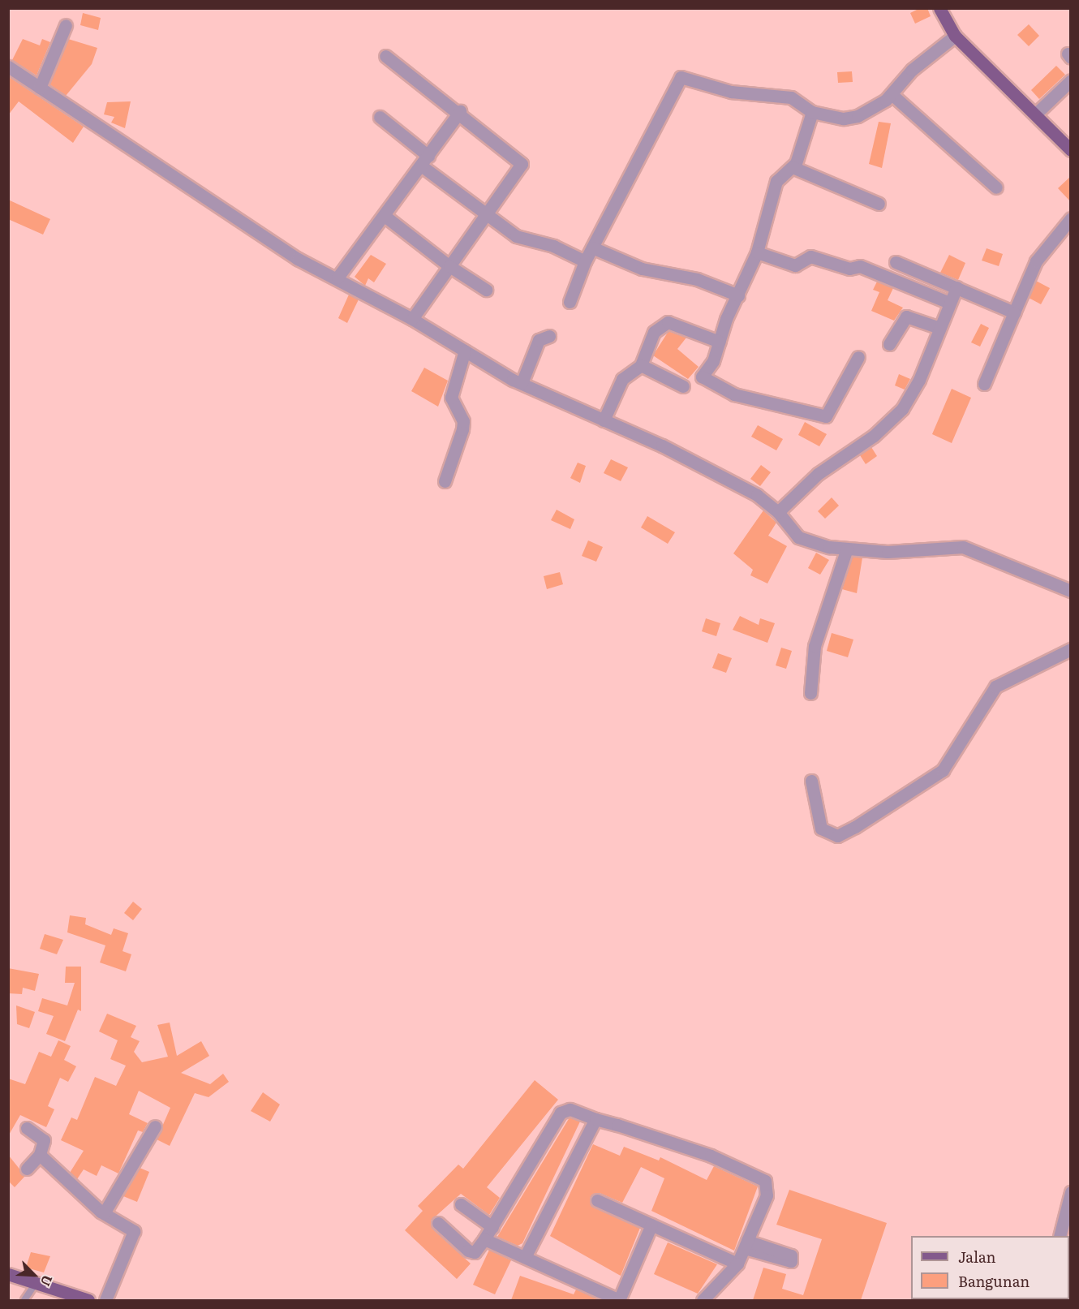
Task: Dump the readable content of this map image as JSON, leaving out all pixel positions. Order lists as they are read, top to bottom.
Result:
{
  "legend": ["Jalan", "Bangunan"],
  "north": "bottom right"
}
